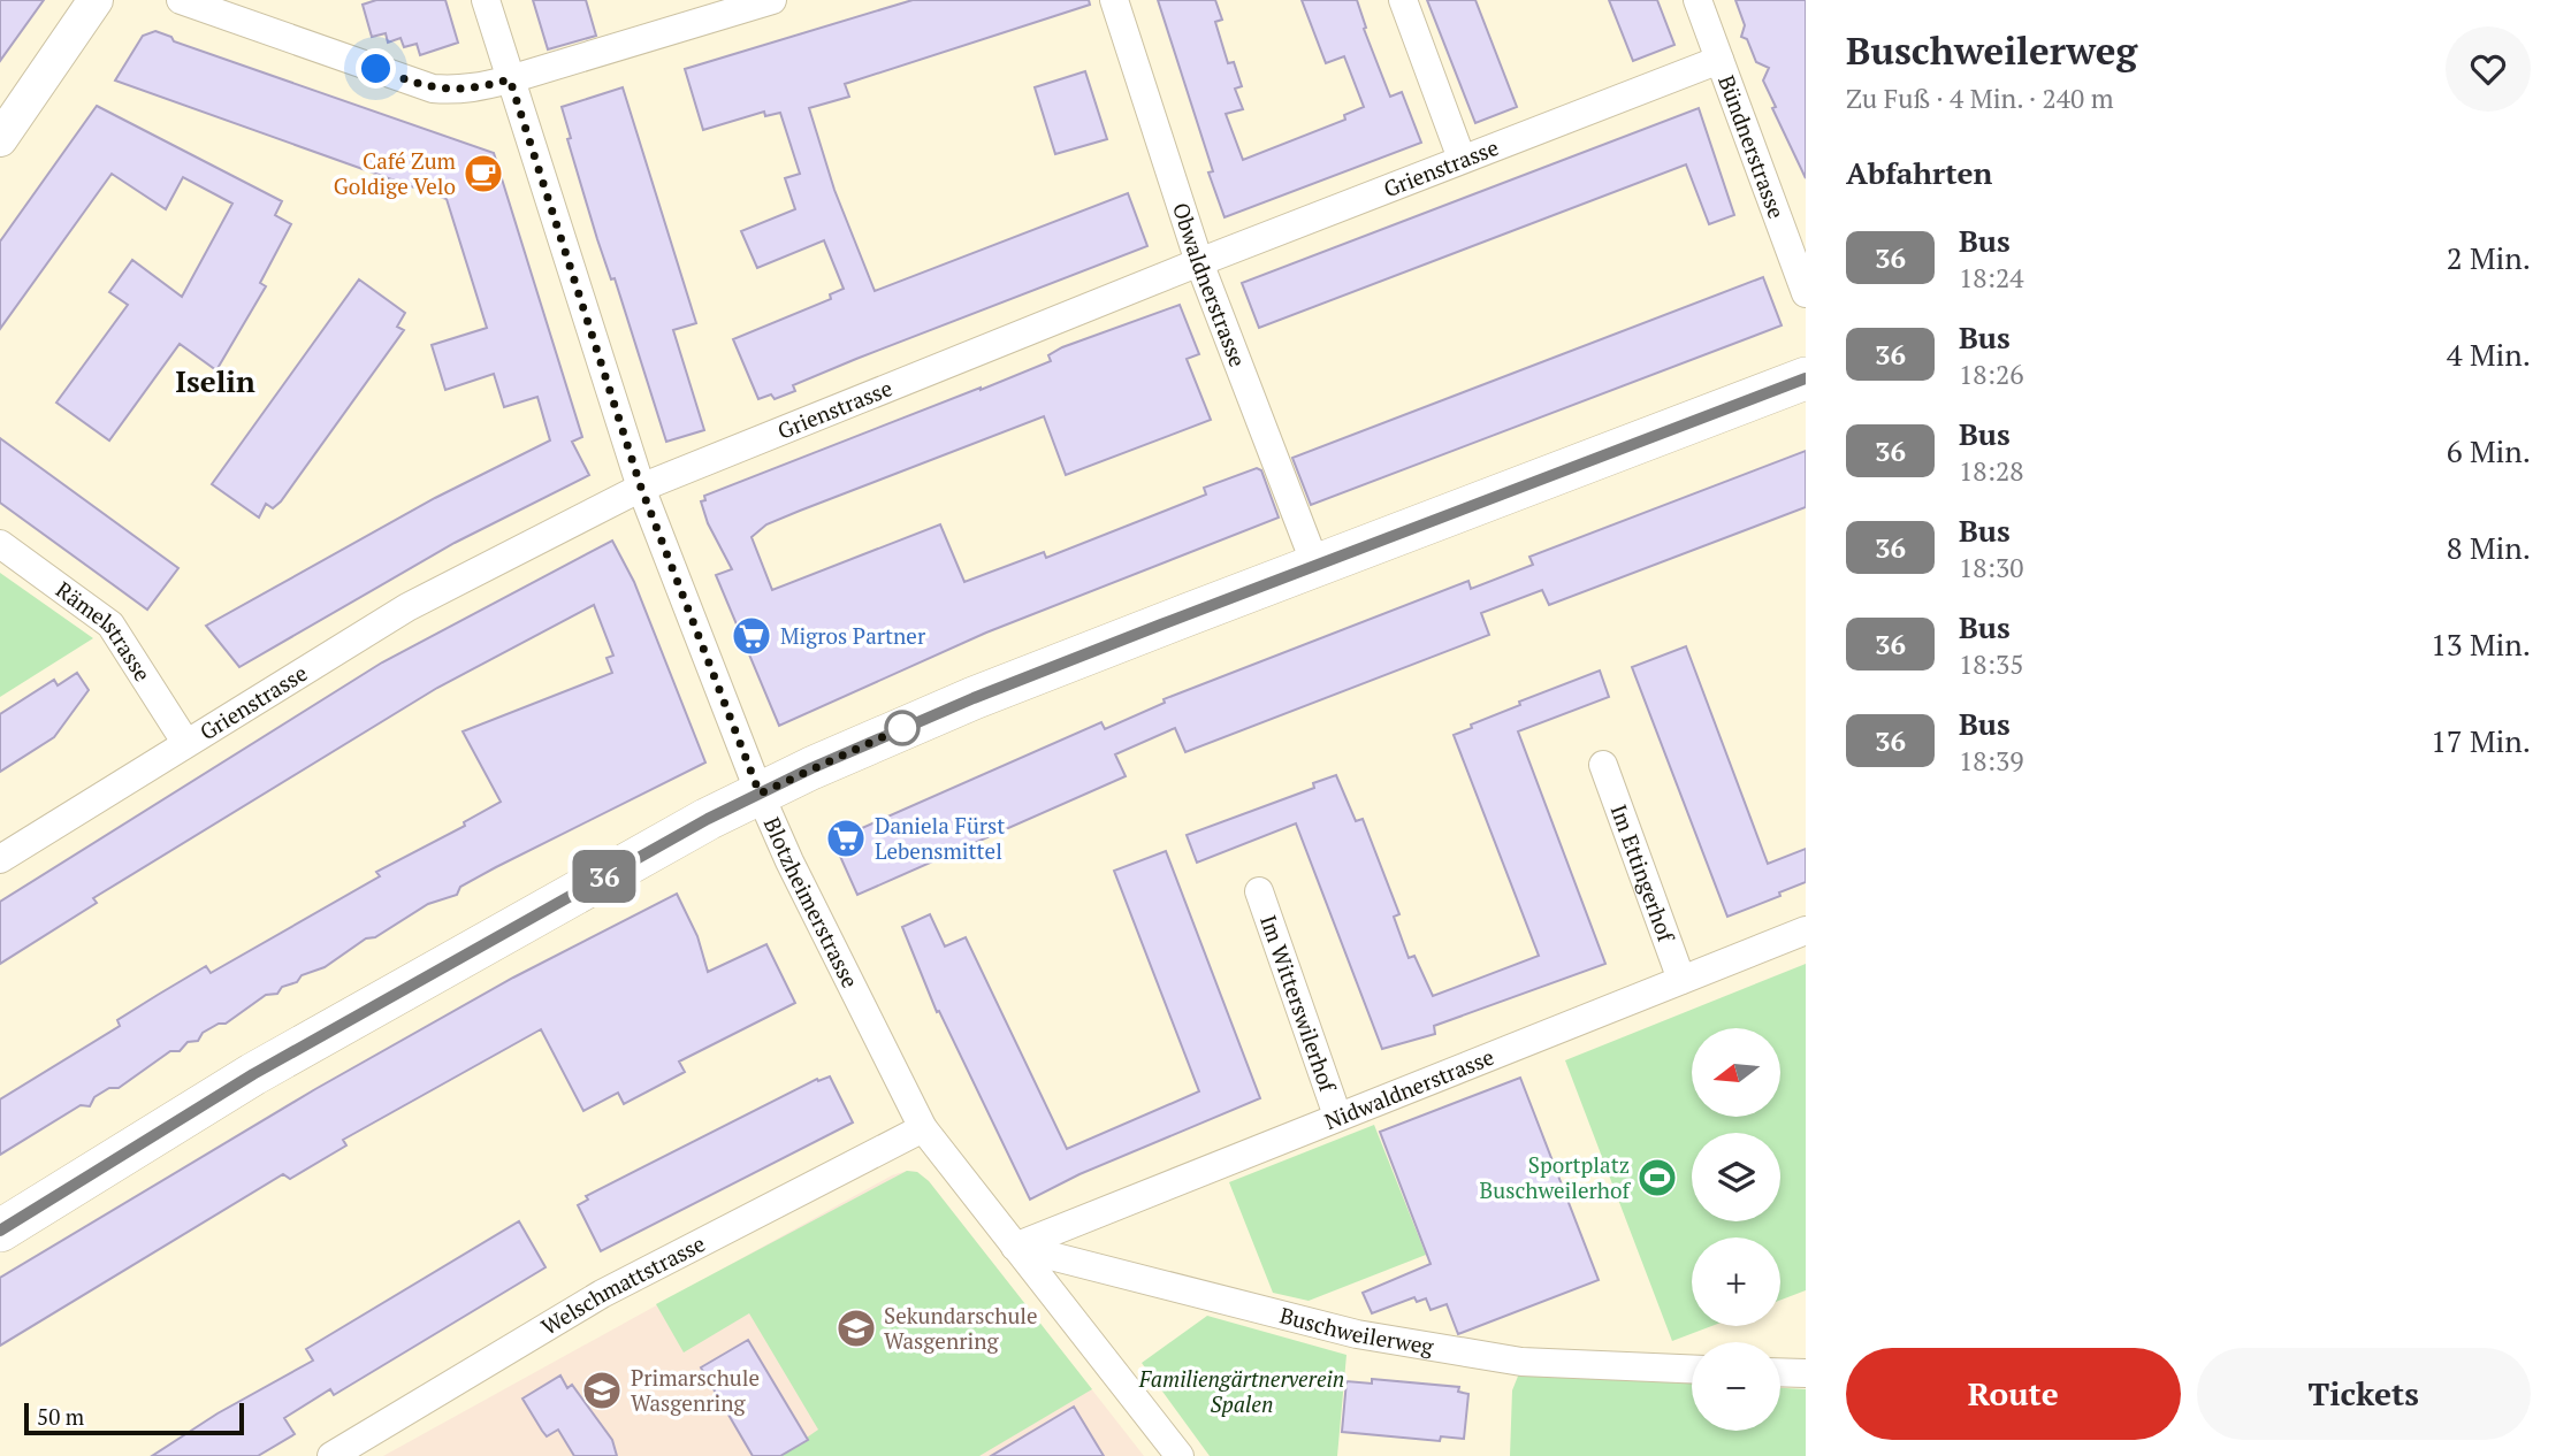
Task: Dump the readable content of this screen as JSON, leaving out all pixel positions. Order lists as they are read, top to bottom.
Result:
{
  "streets": {
    "street": [
      "Bündnerstrasse",
      "Grienstrasse",
      "Obwaldnerstrasse",
      "Rämelstrasse",
      "Im Ettingerhof",
      "Blotzheimerstrasse",
      "Im Witterswilerhof",
      "Nidwaldnerstrasse",
      "Welschmattstrasse",
      "Buschweilerweg"
    ]
  },
  "crossings": [
    ["Bündnerstrasse", "Grienstrasse"],
    ["Grienstrasse", "Obwaldnerstrasse"],
    ["Grienstrasse", "Rämelstrasse"],
    ["Grienstrasse", "Blotzheimerstrasse"],
    ["Im Ettingerhof", "Nidwaldnerstrasse"],
    ["Blotzheimerstrasse", "Nidwaldnerstrasse"],
    ["Blotzheimerstrasse", "Welschmattstrasse"],
    ["Blotzheimerstrasse", "Buschweilerweg"],
    ["Im Witterswilerhof", "Nidwaldnerstrasse"],
    ["Nidwaldnerstrasse", "Buschweilerweg"]
  ],
  "districts": ["Iselin"],
  "parks": ["Familiengärtnerverein Spalen"],
  "places": {
    "cafe": ["Café Zum Goldige Velo"],
    "supermarket": ["Migros Partner", "Daniela Fürst Lebensmittel"],
    "sports": ["Sportplatz Buschweilerhof"],
    "school or university": ["Sekundarschule Wasgenring", "Primarschule Wasgenring"]
  },
  "lines": ["bus line 36"],
  "scale_bar": "50 m",
  "north": "left",
  "page": {
    "on_map": "36",
    "heading": [
      ["Buschweilerweg", "Zu Fuß · 4 Min. · 240 m"],
      "Abfahrten"
    ],
    "list": [
      {
        "mark": "36",
        "name": "Bus",
        "note": "18:24",
        "value": "2 Min."
      },
      {
        "mark": "36",
        "name": "Bus",
        "note": "18:26",
        "value": "4 Min."
      },
      {
        "mark": "36",
        "name": "Bus",
        "note": "18:28",
        "value": "6 Min."
      },
      {
        "mark": "36",
        "name": "Bus",
        "note": "18:30",
        "value": "8 Min."
      },
      {
        "mark": "36",
        "name": "Bus",
        "note": "18:35",
        "value": "13 Min."
      },
      {
        "mark": "36",
        "name": "Bus",
        "note": "18:39",
        "value": "17 Min."
      }
    ],
    "map_buttons": ["+", "−"],
    "buttons": ["Route", "Tickets"],
    "scale": "50 m"
  }
}
